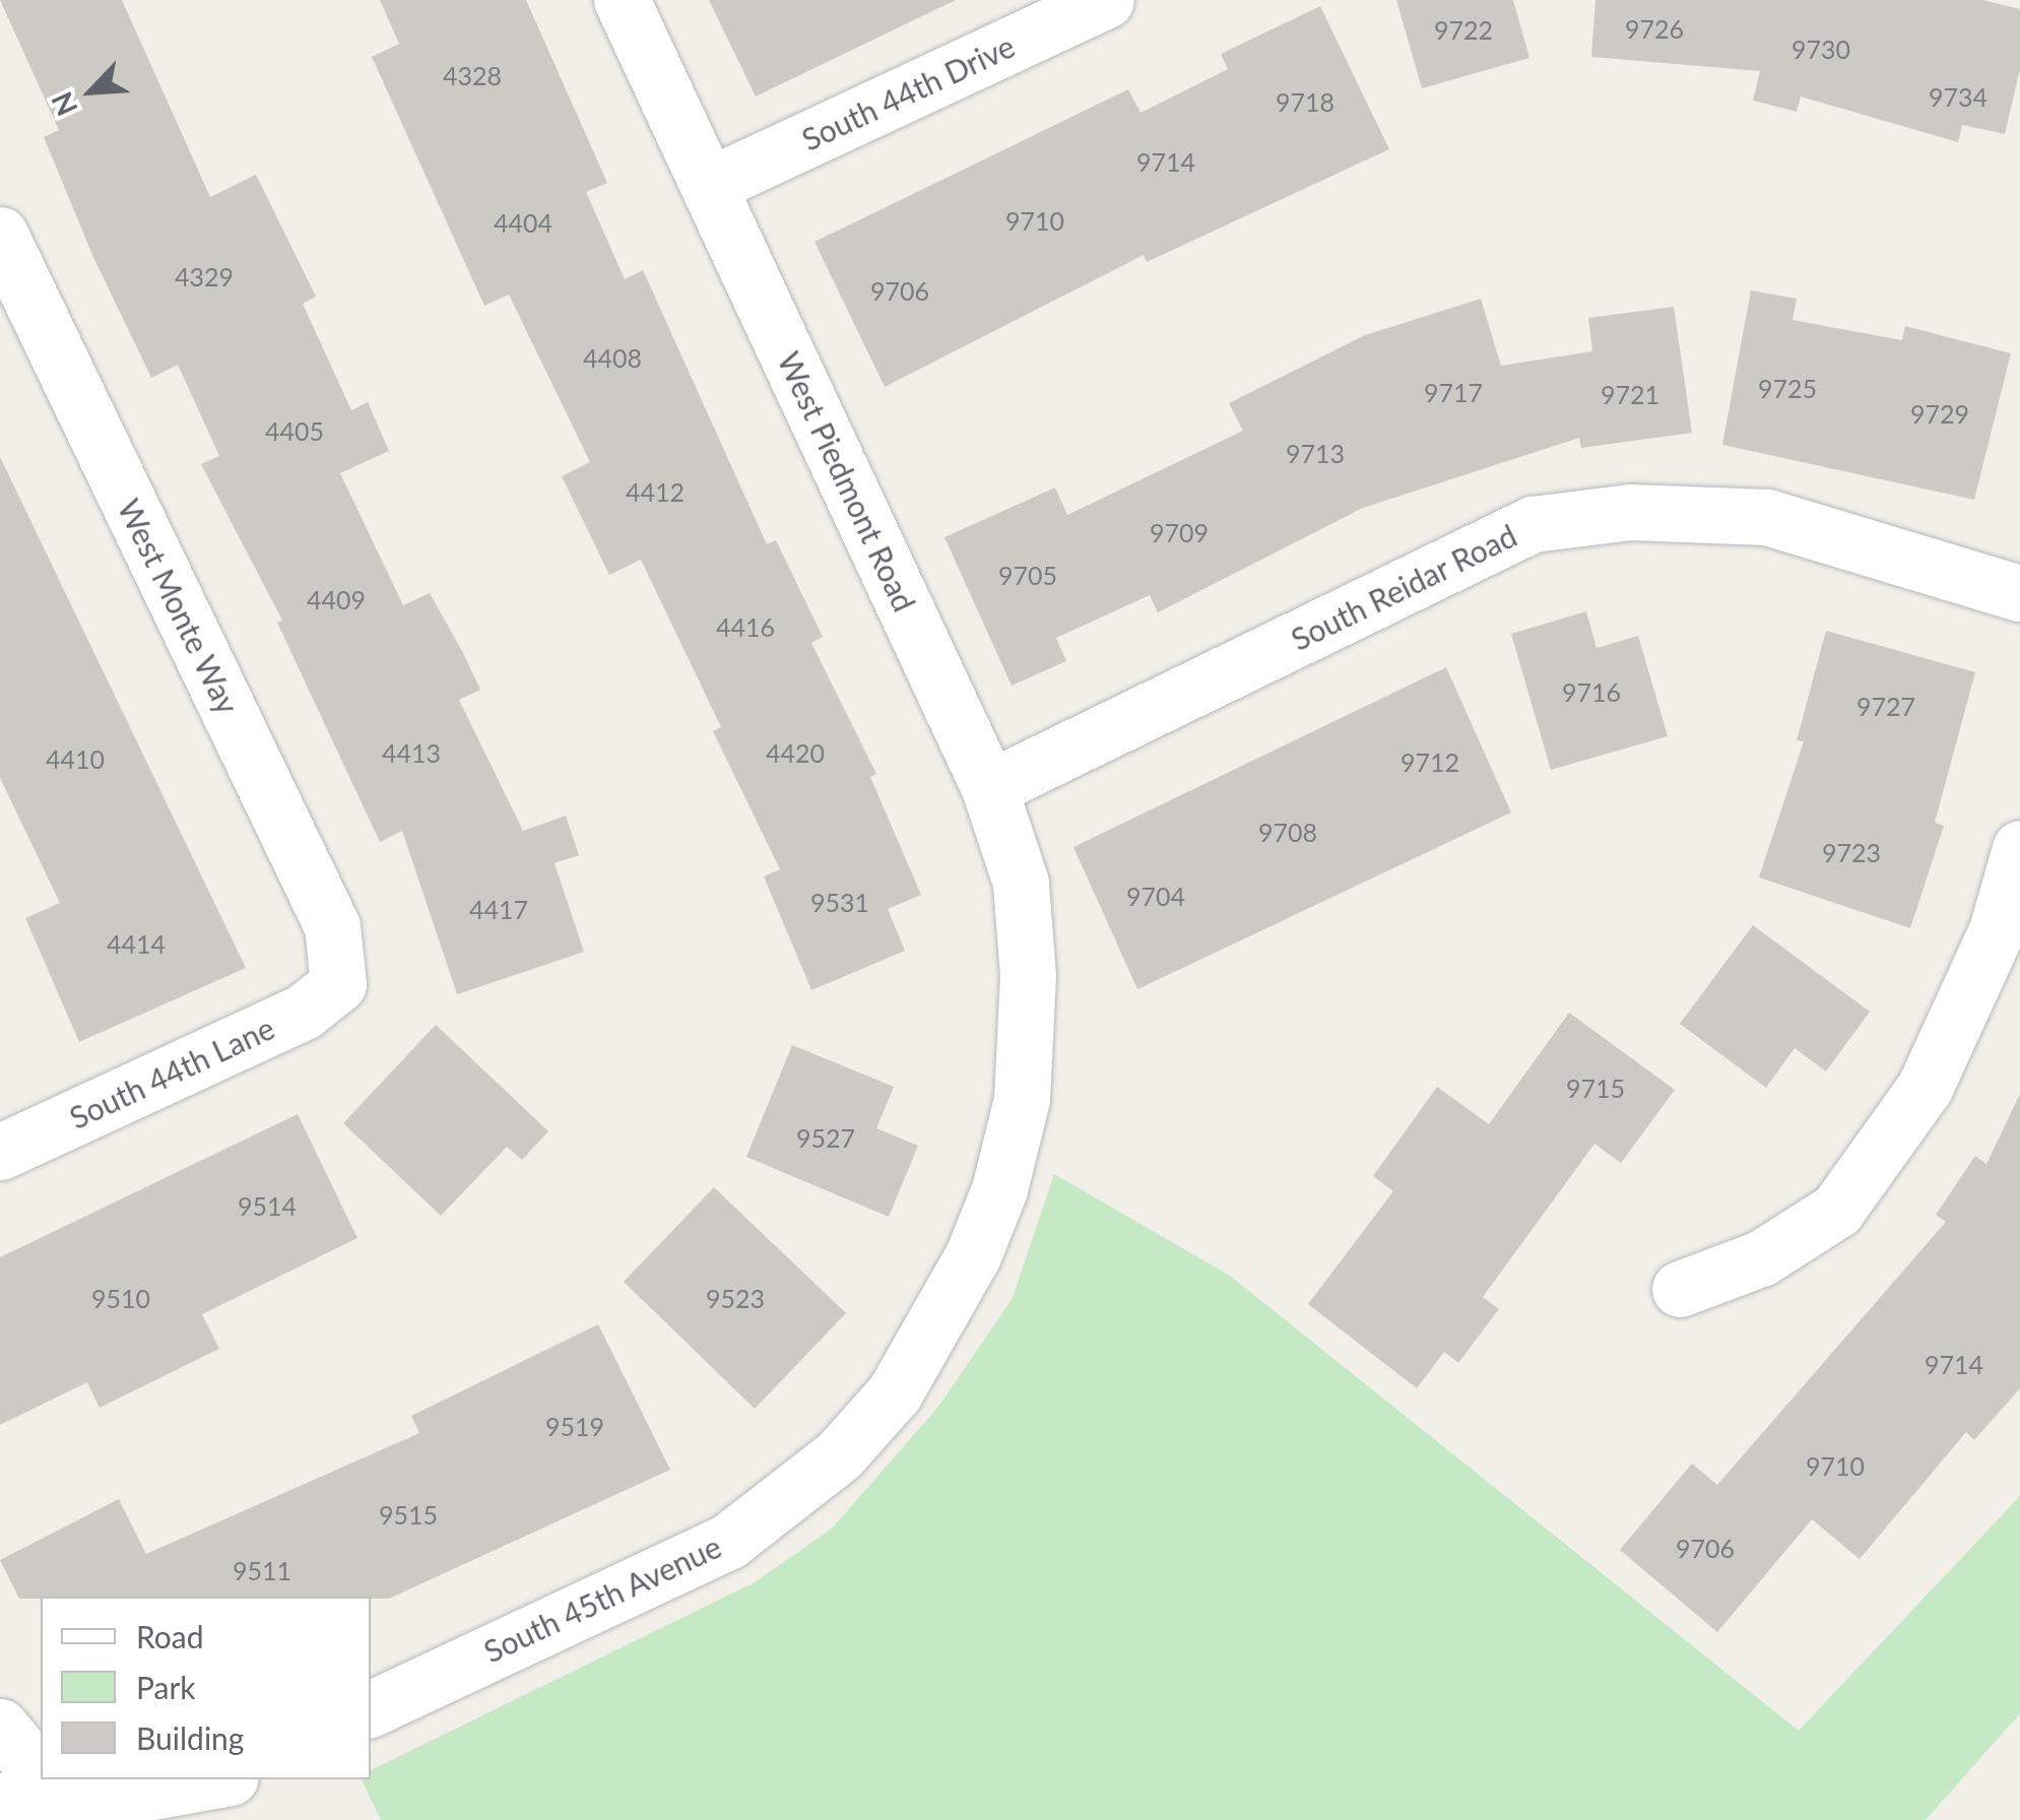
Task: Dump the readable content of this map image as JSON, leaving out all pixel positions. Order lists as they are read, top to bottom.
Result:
{
  "streets": {
    "street": [
      "South 44th Drive",
      "West Piedmont Road",
      "South Reidar Road",
      "West Monte Way",
      "South 44th Lane",
      "South 45th Avenue"
    ]
  },
  "crossings": [
    ["South 44th Drive", "West Piedmont Road"],
    ["West Piedmont Road", "South Reidar Road"],
    ["West Piedmont Road", "South 45th Avenue"],
    ["West Monte Way", "South 44th Lane"]
  ],
  "house_numbers": [
    "9726",
    "9722",
    "9730",
    "4328",
    "9734",
    "9718",
    "9714",
    "9710",
    "4404",
    "4329",
    "9706",
    "4408",
    "9725",
    "9717",
    "9721",
    "9729",
    "4405",
    "9713",
    "4412",
    "9709",
    "9705",
    "4409",
    "4416",
    "9716",
    "9727",
    "4413",
    "4420",
    "4410",
    "9712",
    "9708",
    "9723",
    "9704",
    "9531",
    "4417",
    "4414",
    "9715",
    "9527",
    "9514",
    "9510",
    "9523",
    "9714",
    "9519",
    "9710",
    "9515",
    "9706",
    "9511"
  ],
  "legend": ["Road", "Park", "Building"],
  "north": "bottom left"
}
